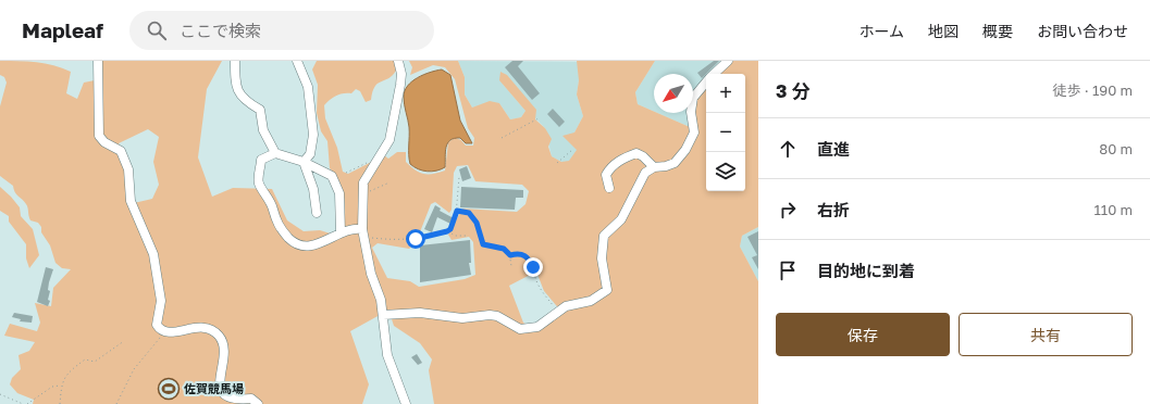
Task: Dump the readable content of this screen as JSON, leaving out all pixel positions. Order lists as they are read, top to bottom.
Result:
{
  "places": {
    "sports": ["佐賀競馬場"]
  },
  "north": "bottom left",
  "page": {
    "header": "Mapleaf",
    "search": "ここで検索",
    "nav": [
      "ホーム",
      "地図",
      "概要",
      "お問い合わせ"
    ],
    "heading": ["3 分", "徒歩 · 190 m"],
    "map_buttons": ["+", "−"],
    "list": [
      ["直進", "80 m"],
      ["右折", "110 m"],
      "目的地に到着"
    ],
    "buttons": ["保存", "共有"]
  }
}
